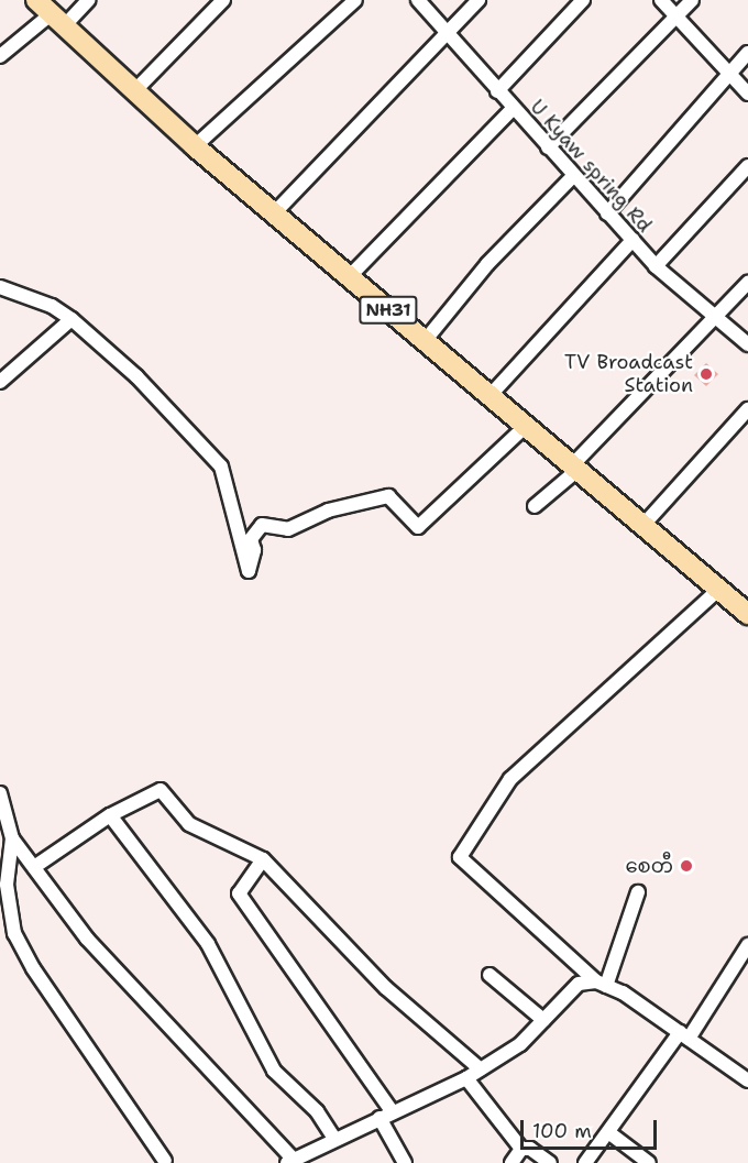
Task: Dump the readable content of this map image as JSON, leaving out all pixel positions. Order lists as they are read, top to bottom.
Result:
{
  "streets": {
    "highway": ["NH31"],
    "street": ["U Kyaw spring Rd"]
  },
  "places": ["TV Broadcast Station", "စေတီ"],
  "scale_bar": "100 m"
}
